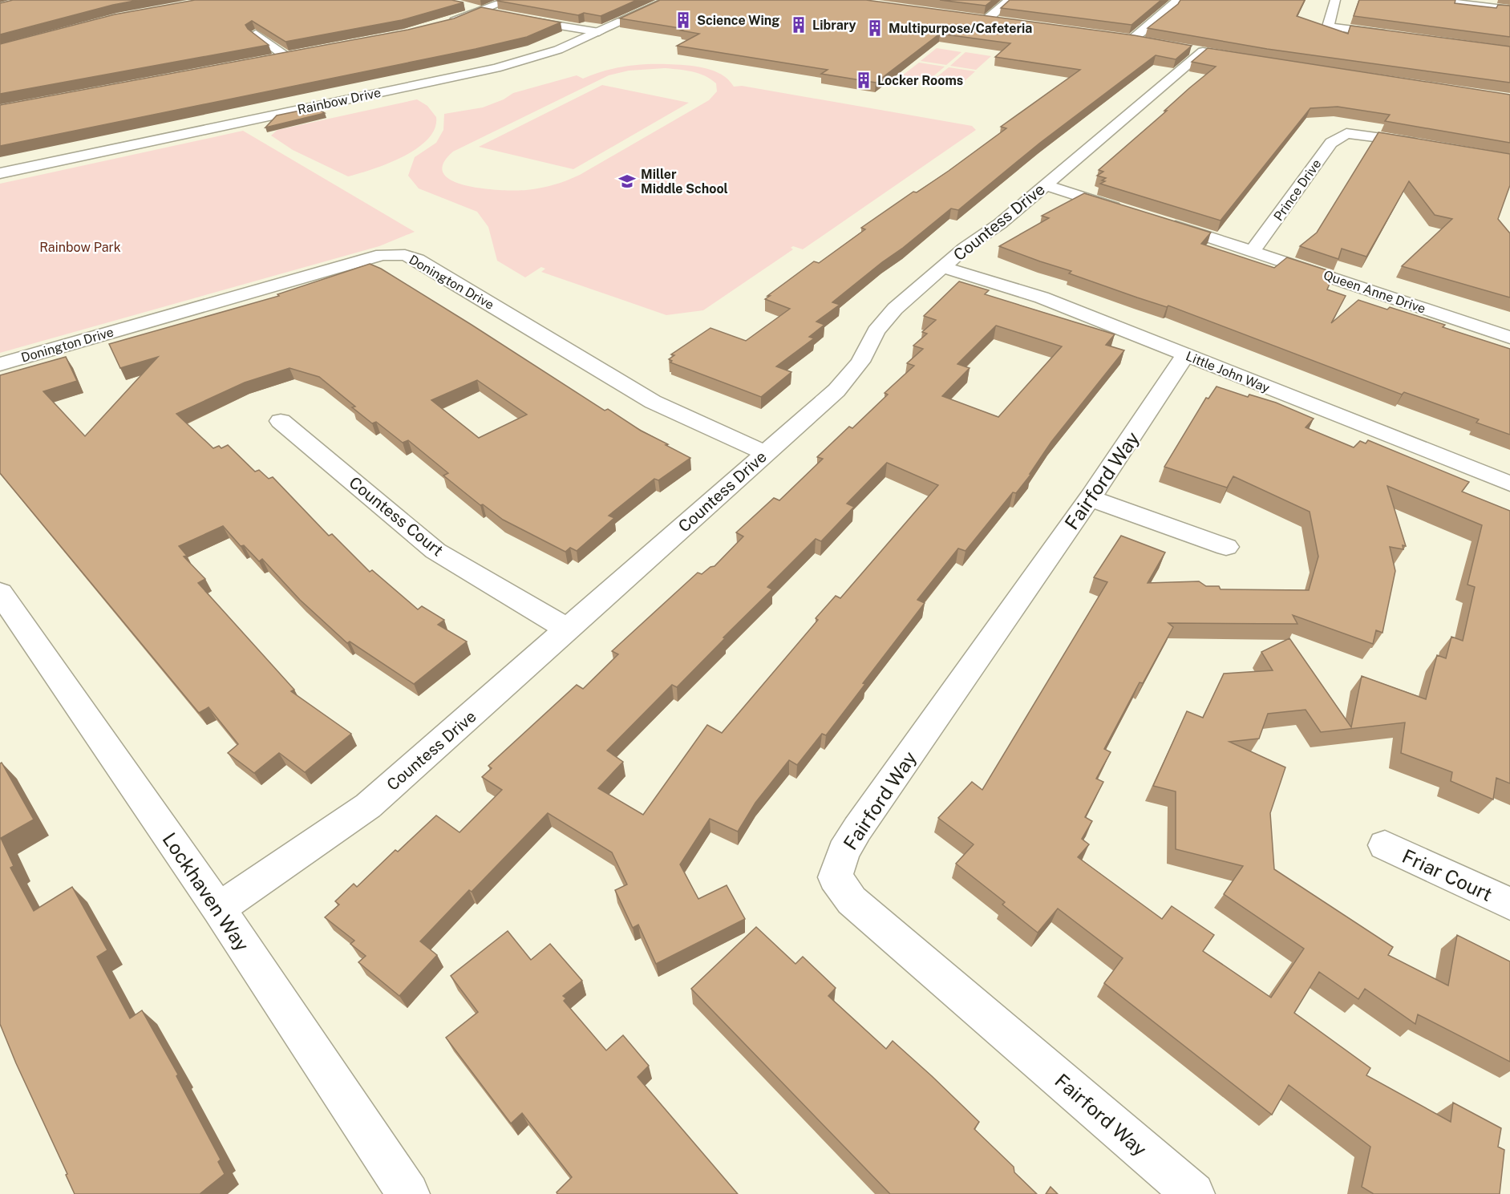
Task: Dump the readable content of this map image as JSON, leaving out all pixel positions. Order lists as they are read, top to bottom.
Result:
{
  "streets": {
    "street": [
      "Rainbow Drive",
      "Prince Drive",
      "Countess Drive",
      "Donington Drive",
      "Queen Anne Drive",
      "Little John Way",
      "Fairford Way",
      "Countess Court",
      "Friar Court",
      "Lockhaven Way"
    ]
  },
  "crossings": [
    ["Prince Drive", "Queen Anne Drive"],
    ["Countess Drive", "Donington Drive"],
    ["Countess Drive", "Little John Way"],
    ["Countess Drive", "Countess Court"],
    ["Countess Drive", "Lockhaven Way"],
    ["Little John Way", "Fairford Way"]
  ],
  "parks": ["Rainbow Park"],
  "places": {
    "building": [
      "Science Wing",
      "Library",
      "Multipurpose/Cafeteria",
      "Locker Rooms"
    ],
    "school or university": ["Miller Middle School"]
  }
}
